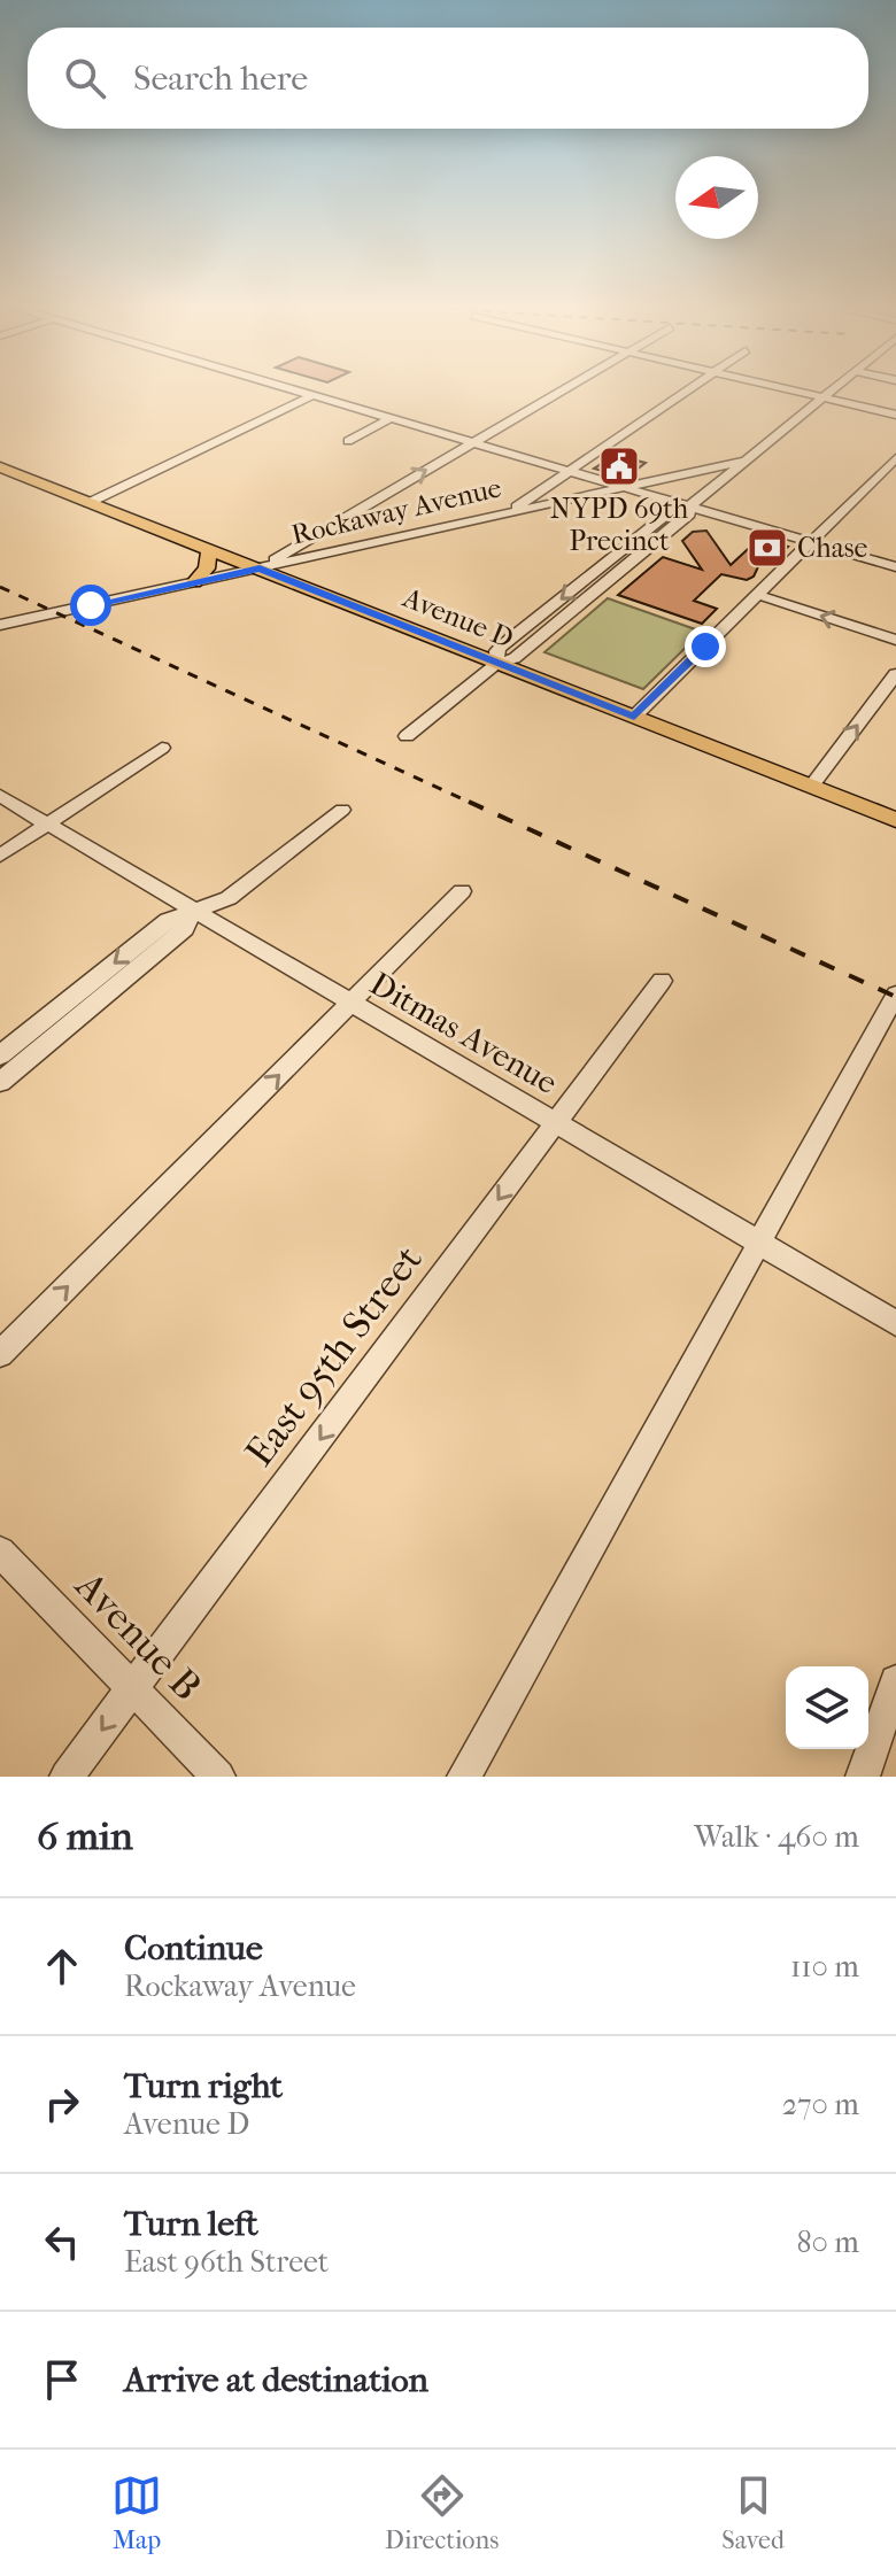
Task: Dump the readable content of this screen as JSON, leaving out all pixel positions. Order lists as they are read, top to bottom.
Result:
{
  "streets": {
    "main road": ["Avenue D"],
    "street": [
      "Rockaway Avenue",
      "Ditmas Avenue",
      "East 95th Street",
      "Avenue B"
    ]
  },
  "crossings": [
    ["Rockaway Avenue", "Avenue D"],
    ["Ditmas Avenue", "East 95th Street"],
    ["East 95th Street", "Avenue B"]
  ],
  "one_way": ["East 95th Street"],
  "places": {
    "public building": ["NYPD 69th Precinct"],
    "bank": ["Chase"]
  },
  "north": "left",
  "page": {
    "search": "Search here",
    "heading": ["6 min", "Walk · 460 m"],
    "list": [
      ["Continue", "Rockaway Avenue", "110 m"],
      ["Turn right", "Avenue D", "270 m"],
      ["Turn left", "East 96th Street", "80 m"],
      "Arrive at destination"
    ],
    "nav": ["Map", "Directions", "Saved"]
  }
}
